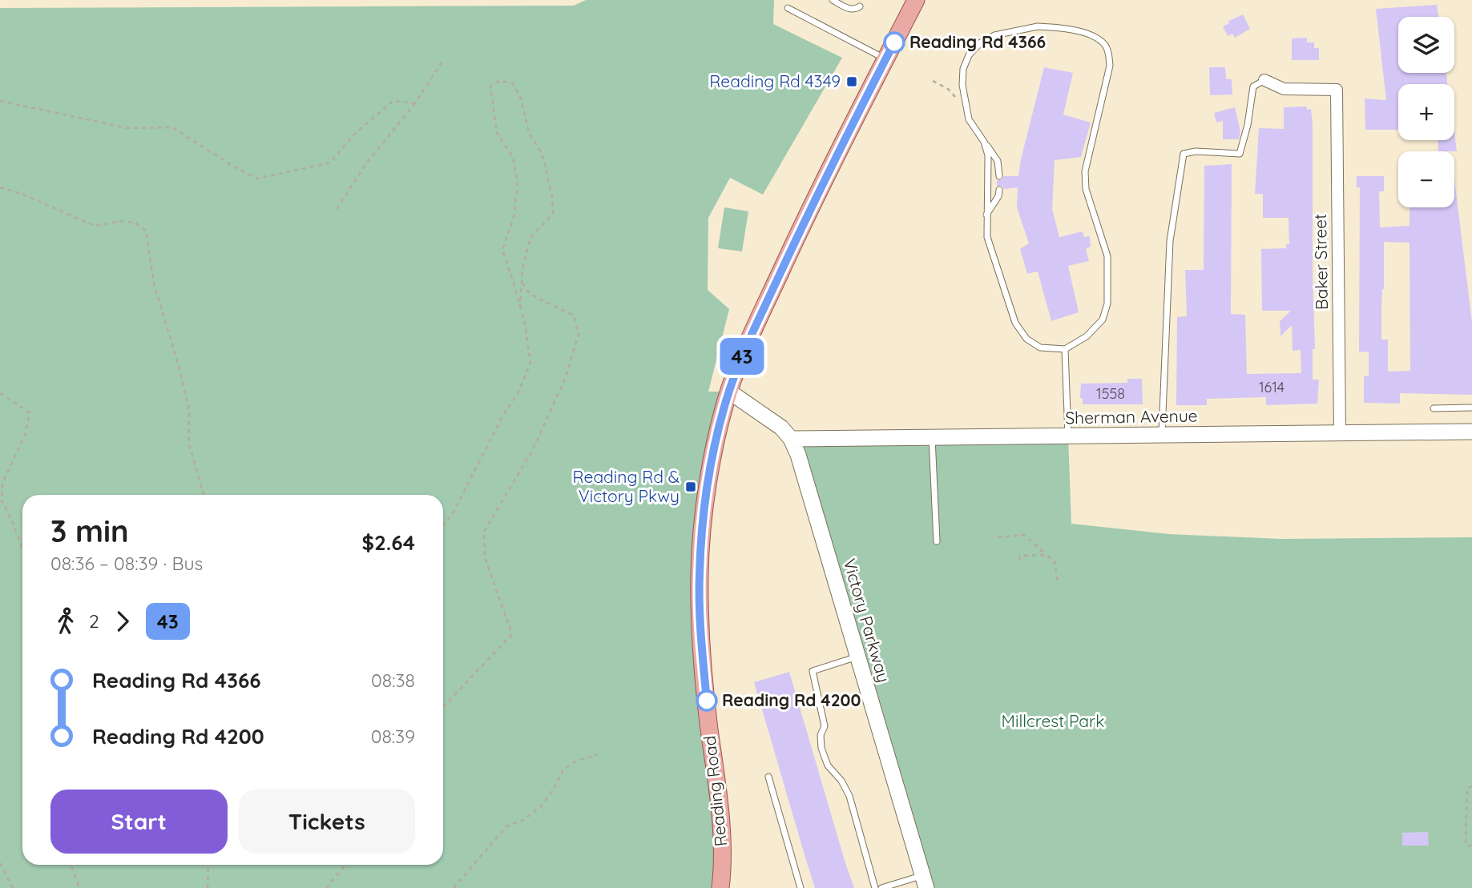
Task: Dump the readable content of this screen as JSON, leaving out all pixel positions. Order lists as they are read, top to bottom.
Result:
{
  "streets": {
    "main road": ["Reading Road"],
    "street": ["Baker Street", "Sherman Avenue", "Victory Parkway"]
  },
  "crossings": [
    ["Baker Street", "Sherman Avenue"],
    ["Sherman Avenue", "Victory Parkway"],
    ["Victory Parkway", "Reading Road"]
  ],
  "parks": ["Millcrest Park"],
  "places": {
    "other": ["Reading Rd 4366", "Reading Rd 4200"],
    "transit": ["Reading Rd 4349", "Reading Rd & Victory Pkwy"]
  },
  "lines": ["bus line 43"],
  "house_numbers": ["1614", "1558"],
  "page": {
    "on_map": "43",
    "map_buttons": ["+", "−"],
    "heading": ["3 min", "08:36 – 08:39 · Bus", "$2.64"],
    "legs": ["2", "43"],
    "list": [
      {
        "name": "Reading Rd 4366",
        "value": "08:38"
      },
      {
        "name": "Reading Rd 4200",
        "value": "08:39"
      }
    ],
    "buttons": ["Start", "Tickets"]
  }
}
